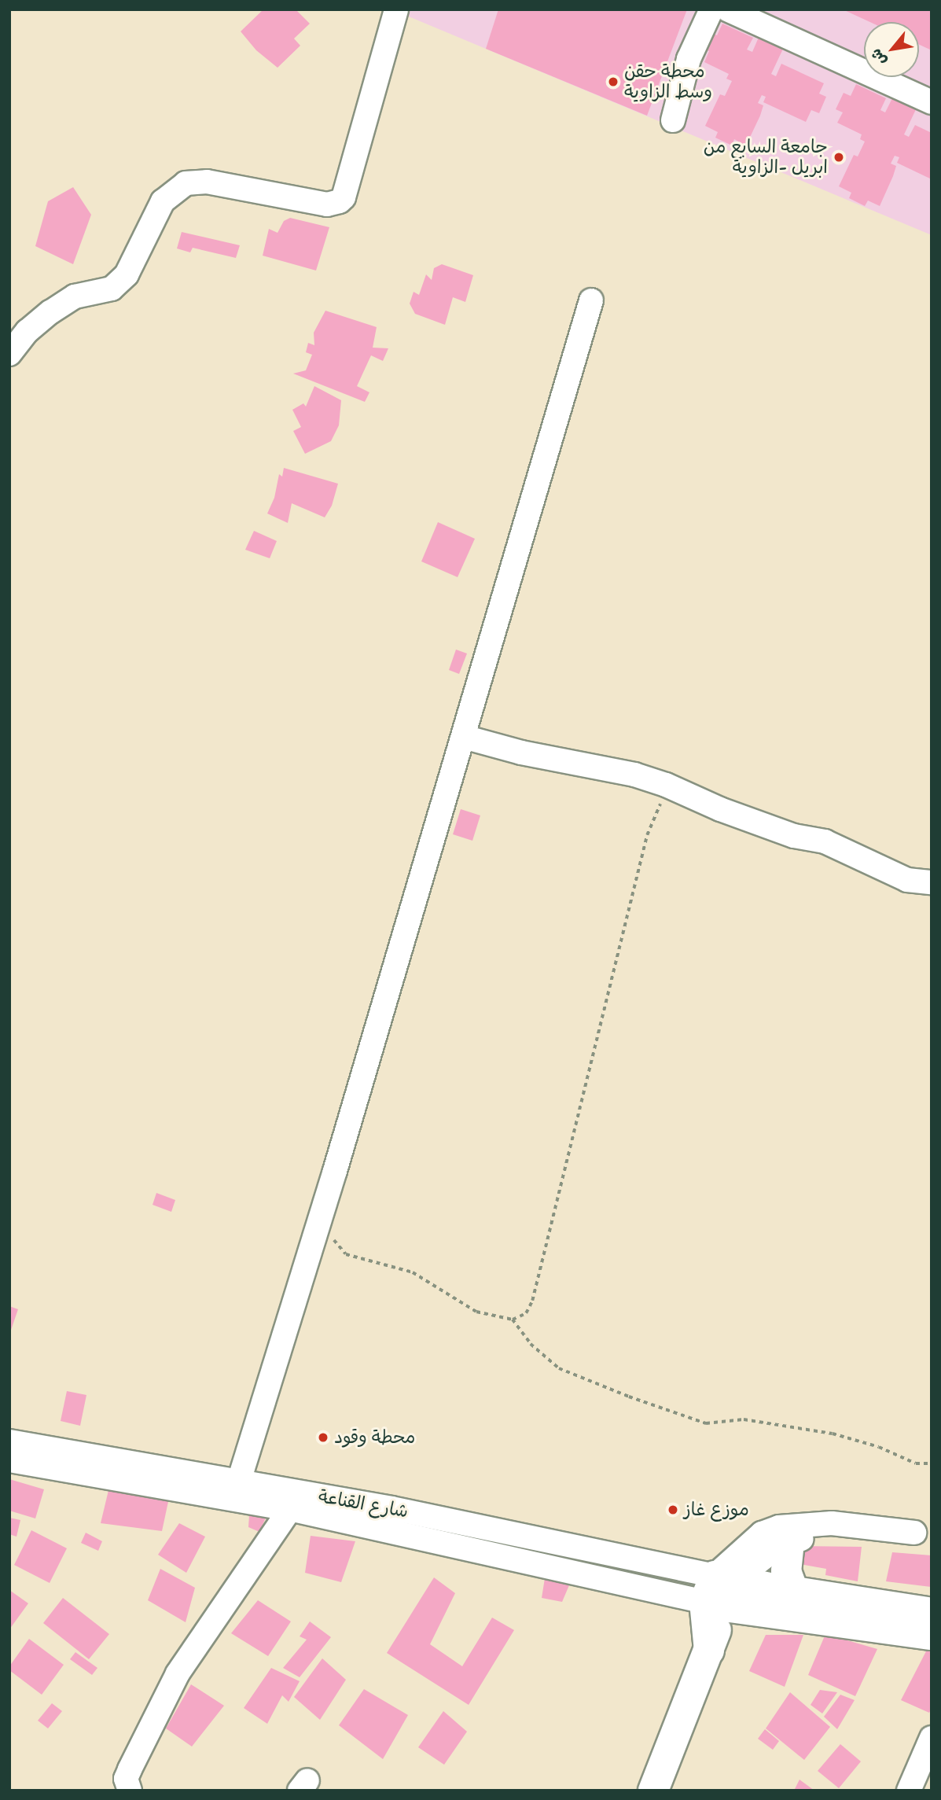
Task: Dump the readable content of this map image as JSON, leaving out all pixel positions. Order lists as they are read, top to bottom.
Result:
{
  "streets": {
    "street": ["شارع القناعة"]
  },
  "places": [
    "محطة حقن وسط الزاوية",
    "جامعة السابع من ابريل -الزاوية",
    "محطة وقود",
    "موزع غاز"
  ],
  "north": "bottom left"
}
